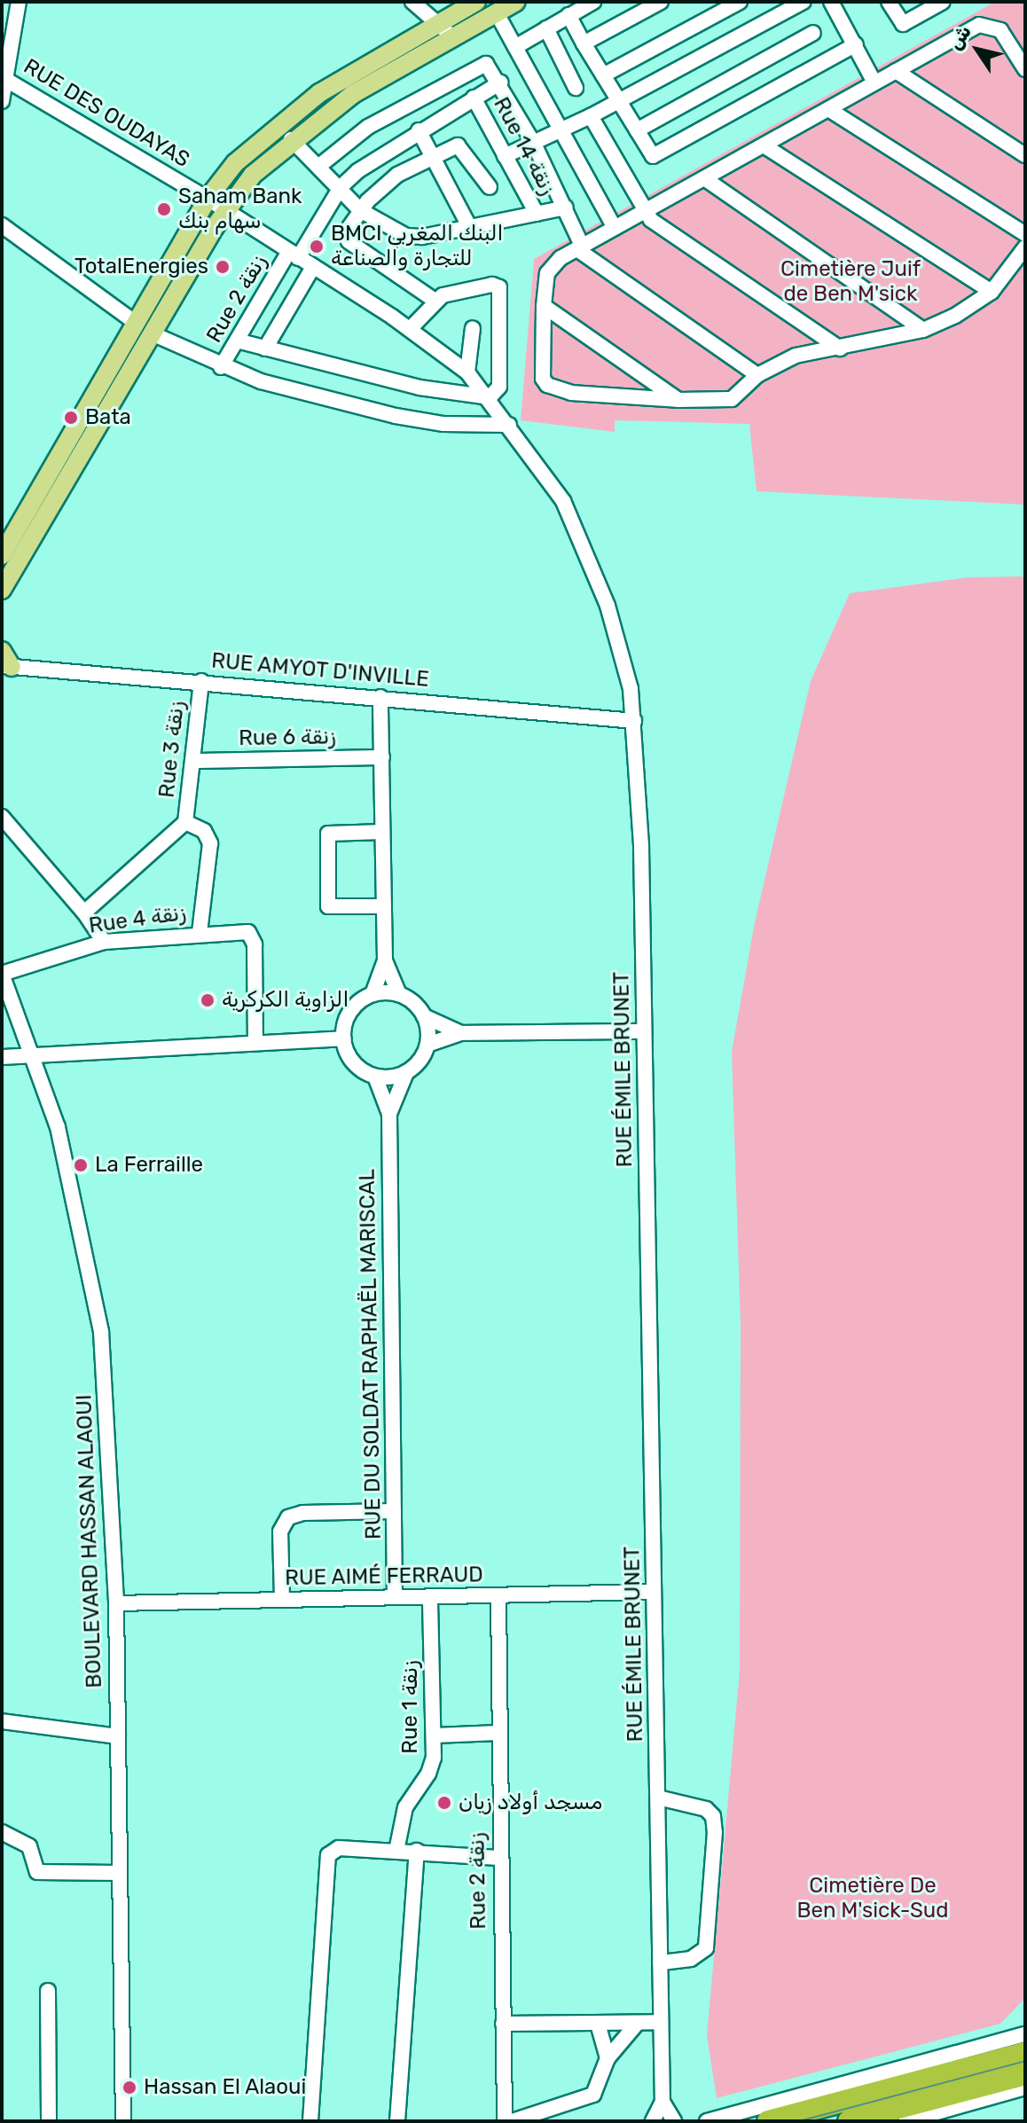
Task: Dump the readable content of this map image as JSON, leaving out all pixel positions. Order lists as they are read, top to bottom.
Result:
{
  "streets": {
    "street": [
      "RUE DES OUDAYAS",
      "Rue 14 زنقة",
      "Rue 2 زنقة",
      "RUE AMYOT D'INVILLE",
      "Rue 6 زنقة",
      "Rue 3 زنقة",
      "Rue 4 زنقة",
      "RUE ÉMILE BRUNET",
      "RUE DU SOLDAT RAPHAËL MARISCAL",
      "BOULEVARD HASSAN ALAOUI",
      "RUE AIMÉ FERRAUD",
      "Rue 1 زنقة"
    ]
  },
  "crossings": [
    ["RUE DES OUDAYAS", "RUE ÉMILE BRUNET"],
    ["Rue 14 زنقة", "Rue 2 زنقة"],
    ["Rue 2 زنقة", "RUE ÉMILE BRUNET"],
    ["Rue 2 زنقة", "RUE AIMÉ FERRAUD"],
    ["RUE AMYOT D'INVILLE", "Rue 3 زنقة"],
    ["RUE AMYOT D'INVILLE", "RUE ÉMILE BRUNET"],
    ["Rue 6 زنقة", "Rue 3 زنقة"],
    ["Rue 4 زنقة", "BOULEVARD HASSAN ALAOUI"],
    ["RUE ÉMILE BRUNET", "RUE AIMÉ FERRAUD"],
    ["RUE DU SOLDAT RAPHAËL MARISCAL", "RUE AIMÉ FERRAUD"],
    ["BOULEVARD HASSAN ALAOUI", "RUE AIMÉ FERRAUD"],
    ["RUE AIMÉ FERRAUD", "Rue 1 زنقة"]
  ],
  "parks": ["Cimetière Juif de Ben M'sick", "Cimetière De Ben M'sick-Sud"],
  "places": [
    "Saham Bank سهام بنك",
    "BMCI البنك المغربي للتجارة والصناعة",
    "TotalEnergies",
    "Bata",
    "الزاوية الكركرية",
    "La Ferraille",
    "مسجد أولاد زيان",
    "Hassan El Alaoui"
  ],
  "north": "top left"
}
